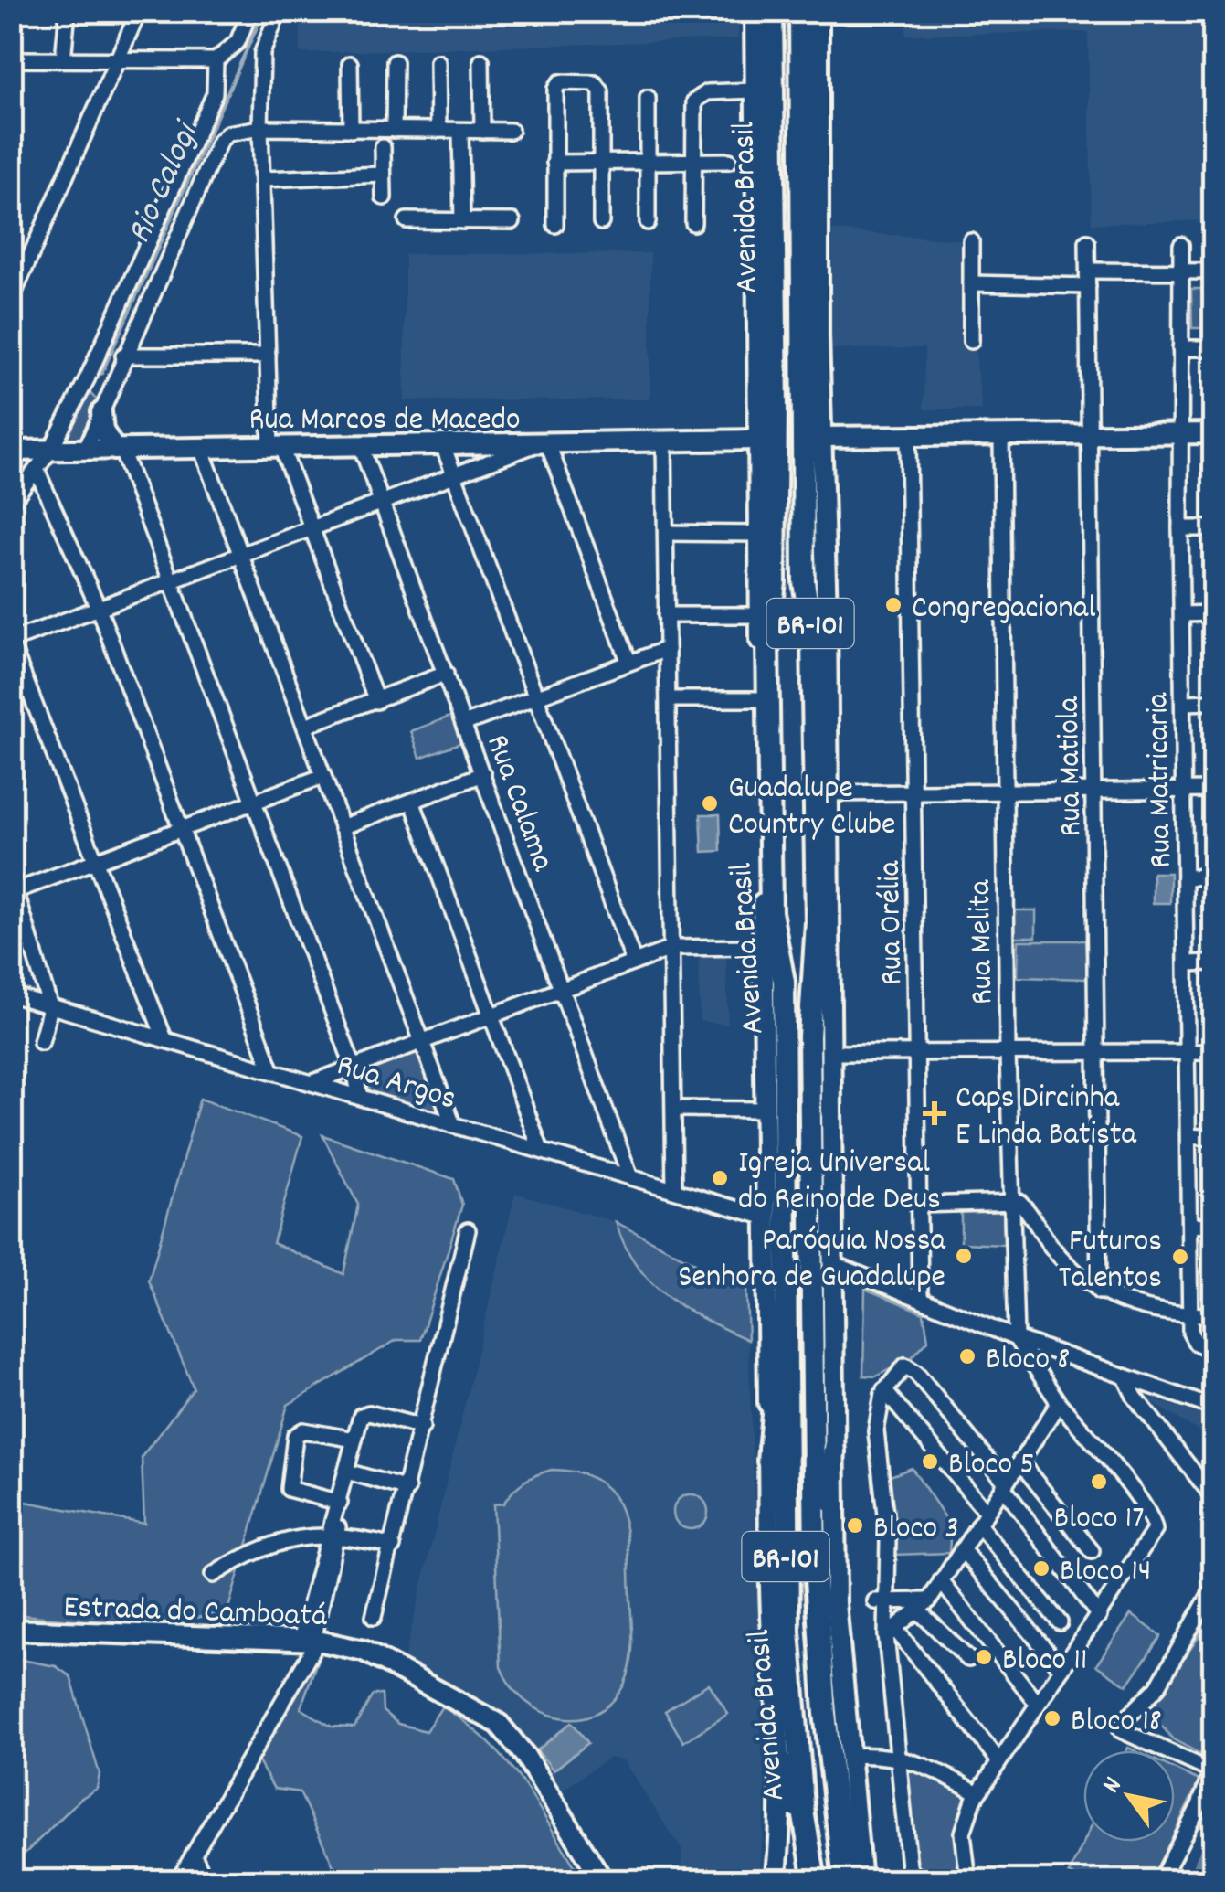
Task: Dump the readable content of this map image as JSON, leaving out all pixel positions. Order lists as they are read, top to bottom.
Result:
{
  "streets": {
    "highway": ["Avenida Brasil", "BR-101"],
    "main road": ["Rua Marcos de Macedo", "Estrada do Camboatá"],
    "street": [
      "Rua Matiola",
      "Rua Matricaria",
      "Rua Calama",
      "Rua Orélia",
      "Rua Melita",
      "Rua Argos"
    ]
  },
  "crossings": [
    ["Avenida Brasil", "Rua Marcos de Macedo"],
    ["Avenida Brasil", "Rua Argos"],
    ["Rua Marcos de Macedo", "Rua Calama"],
    ["Rua Calama", "Rua Argos"]
  ],
  "water": ["Rio Calogi"],
  "places": {
    "other": [
      "Congregacional",
      "Guadalupe Country Clube",
      "Igreja Universal do Reino de Deus",
      "Paróquia Nossa Senhora de Guadalupe",
      "Futuros Talentos",
      "Bloco 8",
      "Bloco 5",
      "Bloco 17",
      "Bloco 3",
      "Bloco 14",
      "Bloco 11",
      "Bloco 18"
    ],
    "health": ["Caps Dircinha E Linda Batista"]
  },
  "north": "top left"
}
